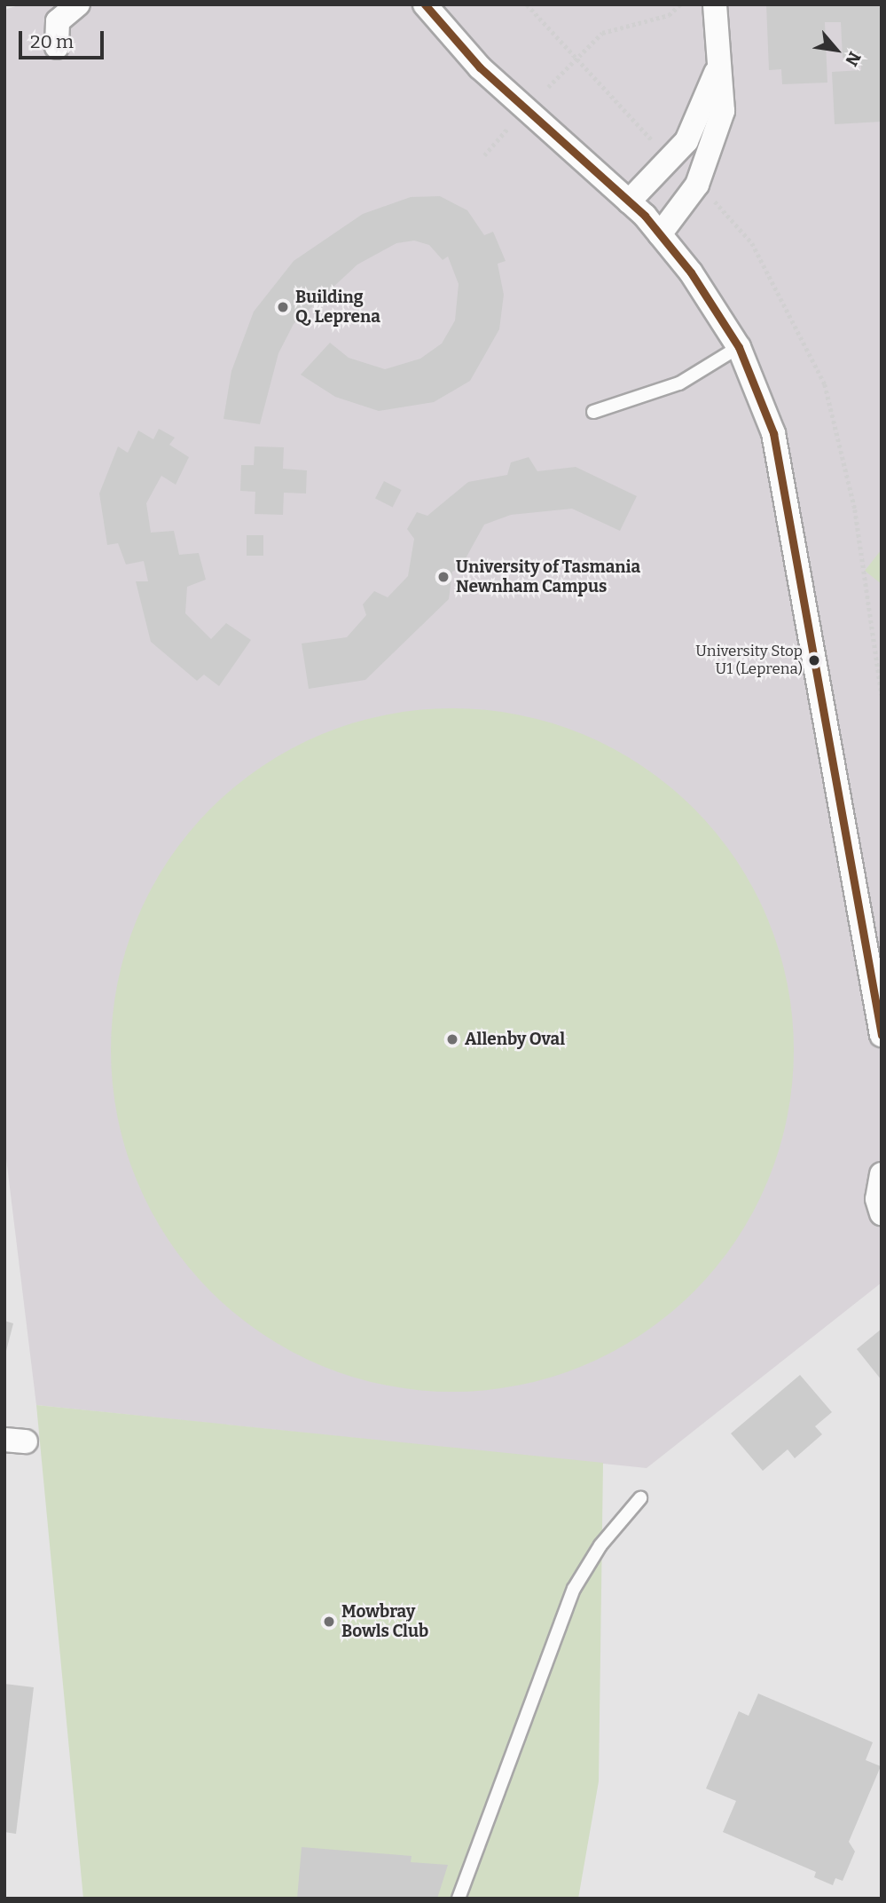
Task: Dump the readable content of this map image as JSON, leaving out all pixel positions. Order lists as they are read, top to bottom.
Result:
{
  "places": [
    "Building Q, Leprena",
    "University of Tasmania Newnham Campus",
    "University Stop U1 (Leprena)",
    "Allenby Oval",
    "Mowbray Bowls Club"
  ],
  "scale_bar": "20 m",
  "north": "bottom right"
}
